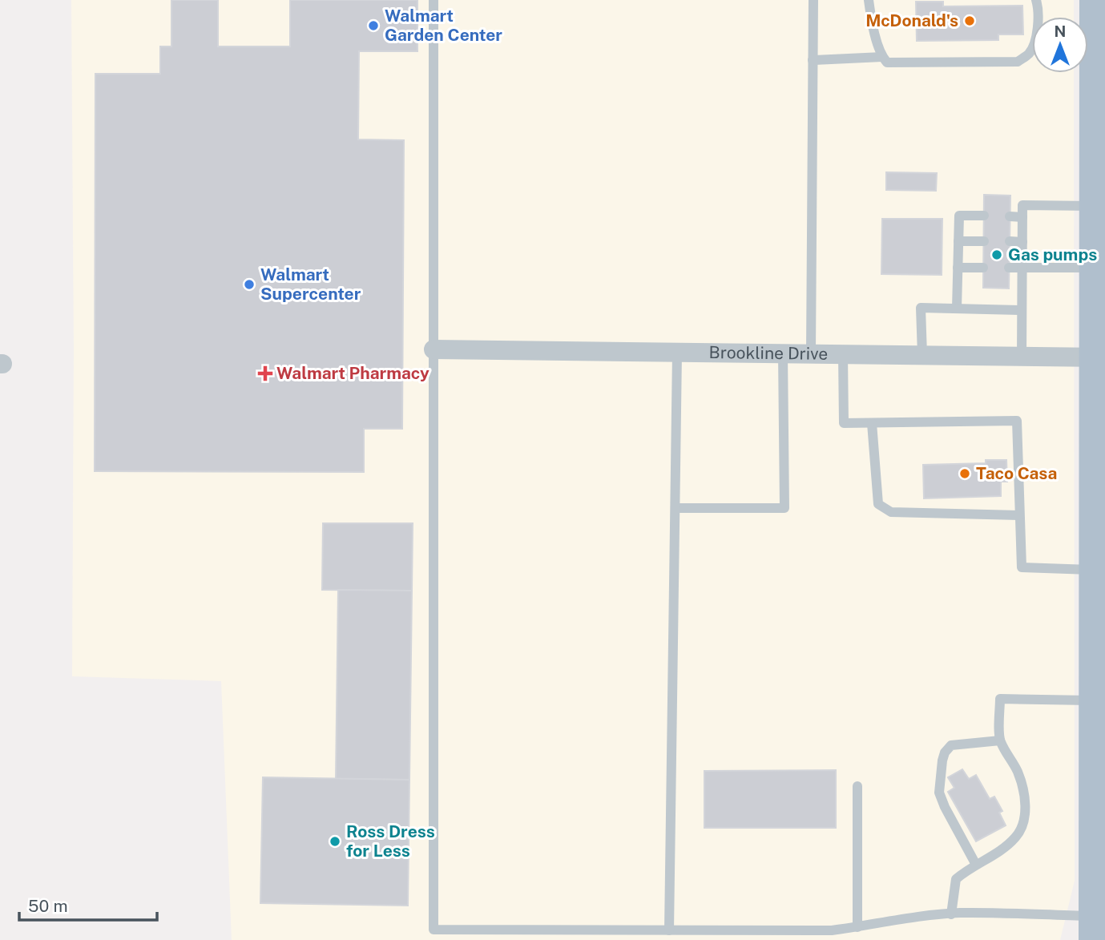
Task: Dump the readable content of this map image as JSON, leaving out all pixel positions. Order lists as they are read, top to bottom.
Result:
{
  "streets": {
    "street": ["Brookline Drive"]
  },
  "places": {
    "other": [
      "McDonald's",
      "Walmart Garden Center",
      "Gas pumps",
      "Walmart Supercenter",
      "Taco Casa",
      "Ross Dress for Less"
    ],
    "health": ["Walmart Pharmacy"]
  },
  "scale_bar": "50 m",
  "north": "top"
}
